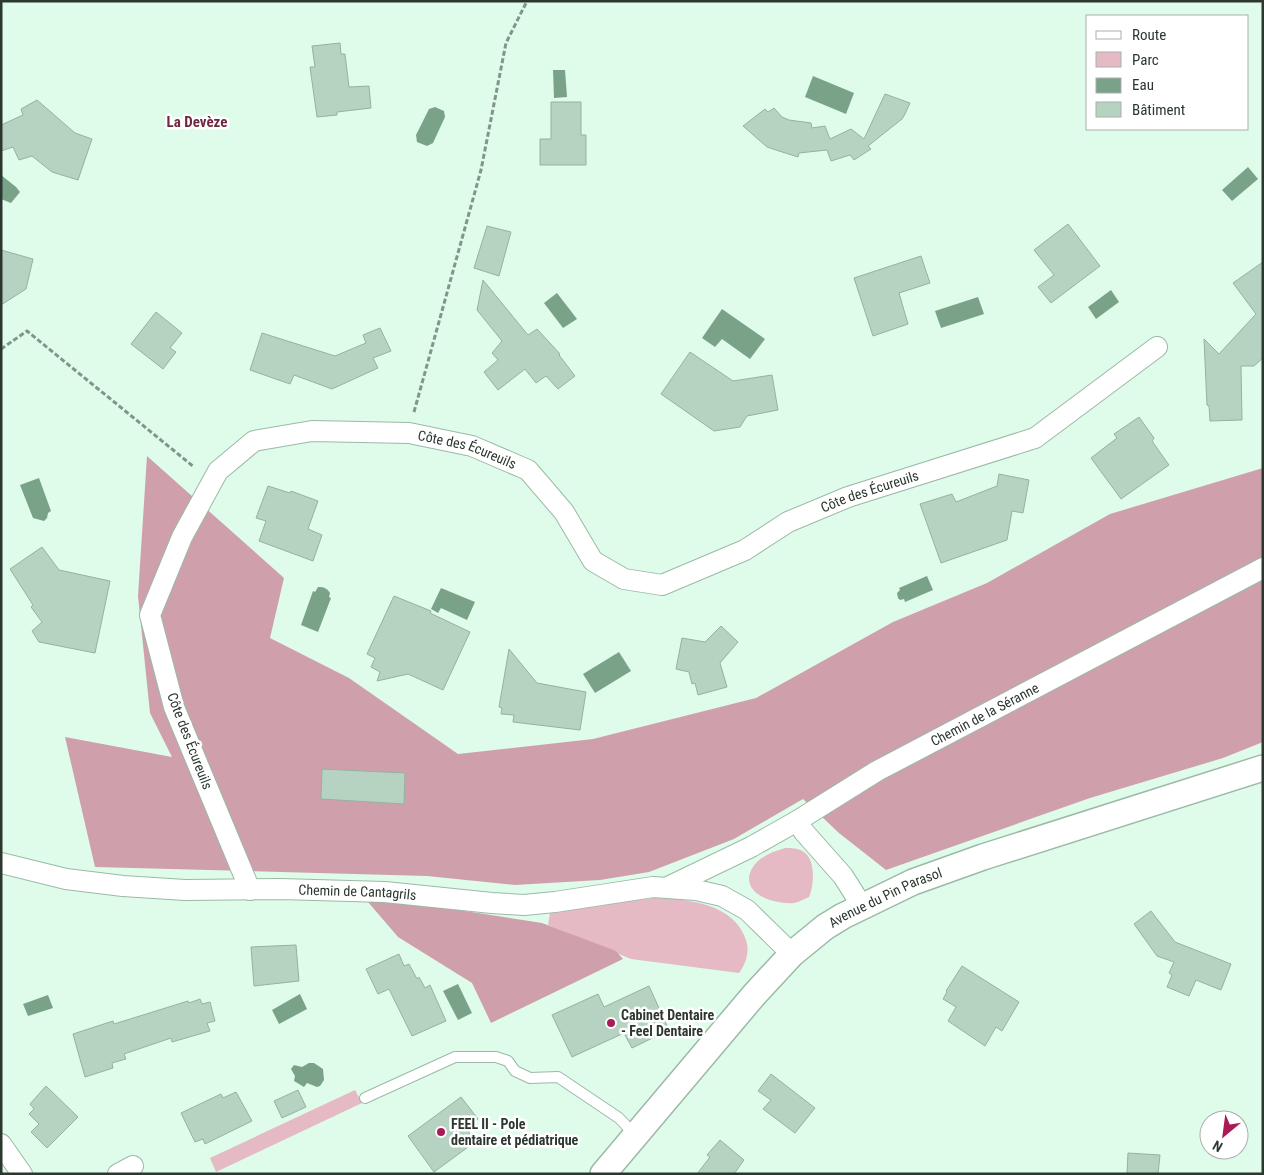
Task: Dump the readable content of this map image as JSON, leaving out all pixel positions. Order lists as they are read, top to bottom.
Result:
{
  "streets": {
    "street": [
      "Côte des Écureuils",
      "Chemin de la Séranne",
      "Chemin de Cantagrils",
      "Avenue du Pin Parasol"
    ]
  },
  "crossings": [
    ["Côte des Écureuils", "Chemin de Cantagrils"],
    ["Chemin de la Séranne", "Chemin de Cantagrils"]
  ],
  "districts": ["La Devèze"],
  "places": ["Cabinet Dentaire - Feel Dentaire", "FEEL II - Pole dentaire et pédiatrique"],
  "legend": [
    "Route",
    "Parc",
    "Eau",
    "Bâtiment"
  ],
  "north": "bottom left"
}
